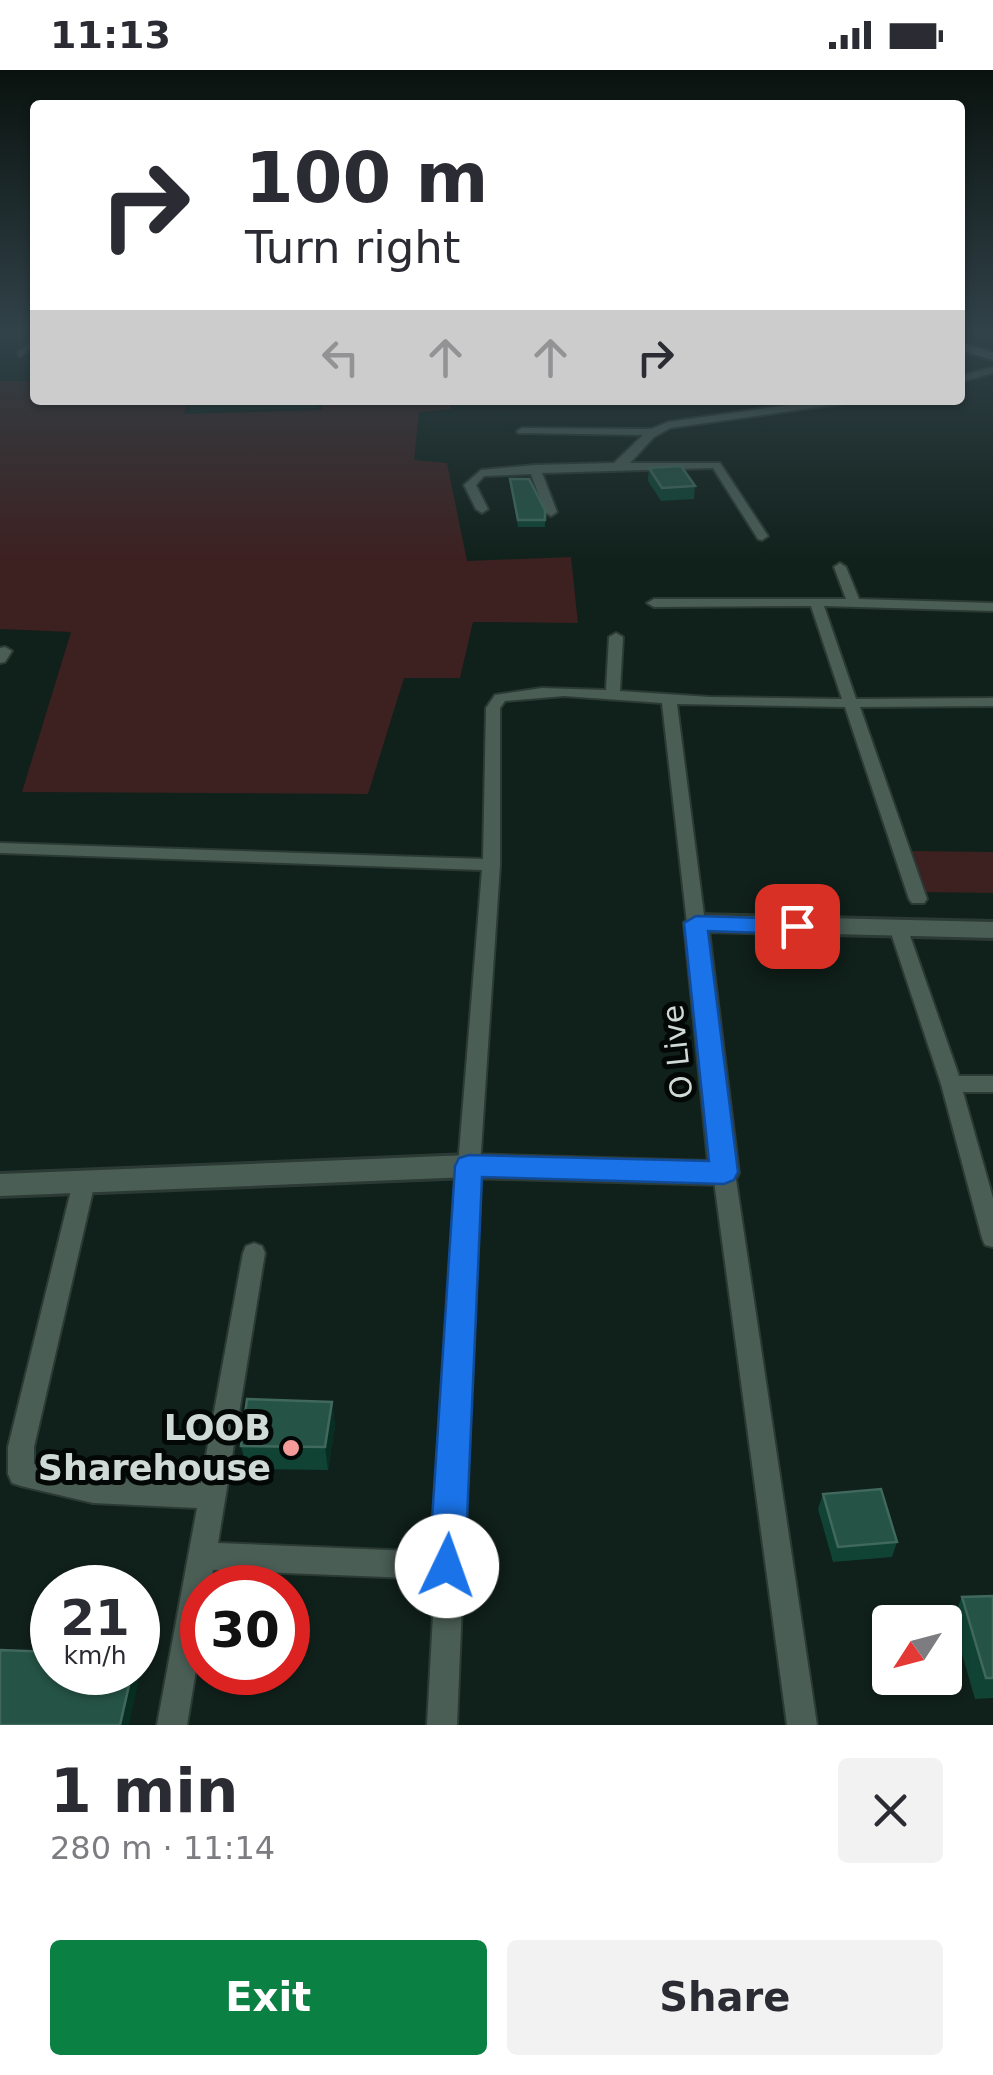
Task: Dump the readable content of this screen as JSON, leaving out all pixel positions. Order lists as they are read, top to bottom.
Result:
{
  "streets": {
    "street": ["O Live"]
  },
  "places": ["LOOB Sharehouse"],
  "north": "bottom left",
  "page": {
    "status": "11:13",
    "turn": ["100 m", "Turn right"],
    "speed": "21 km/h",
    "limit": "30",
    "heading": ["1 min", "280 m · 11:14"],
    "buttons": ["Exit", "Share"]
  }
}
